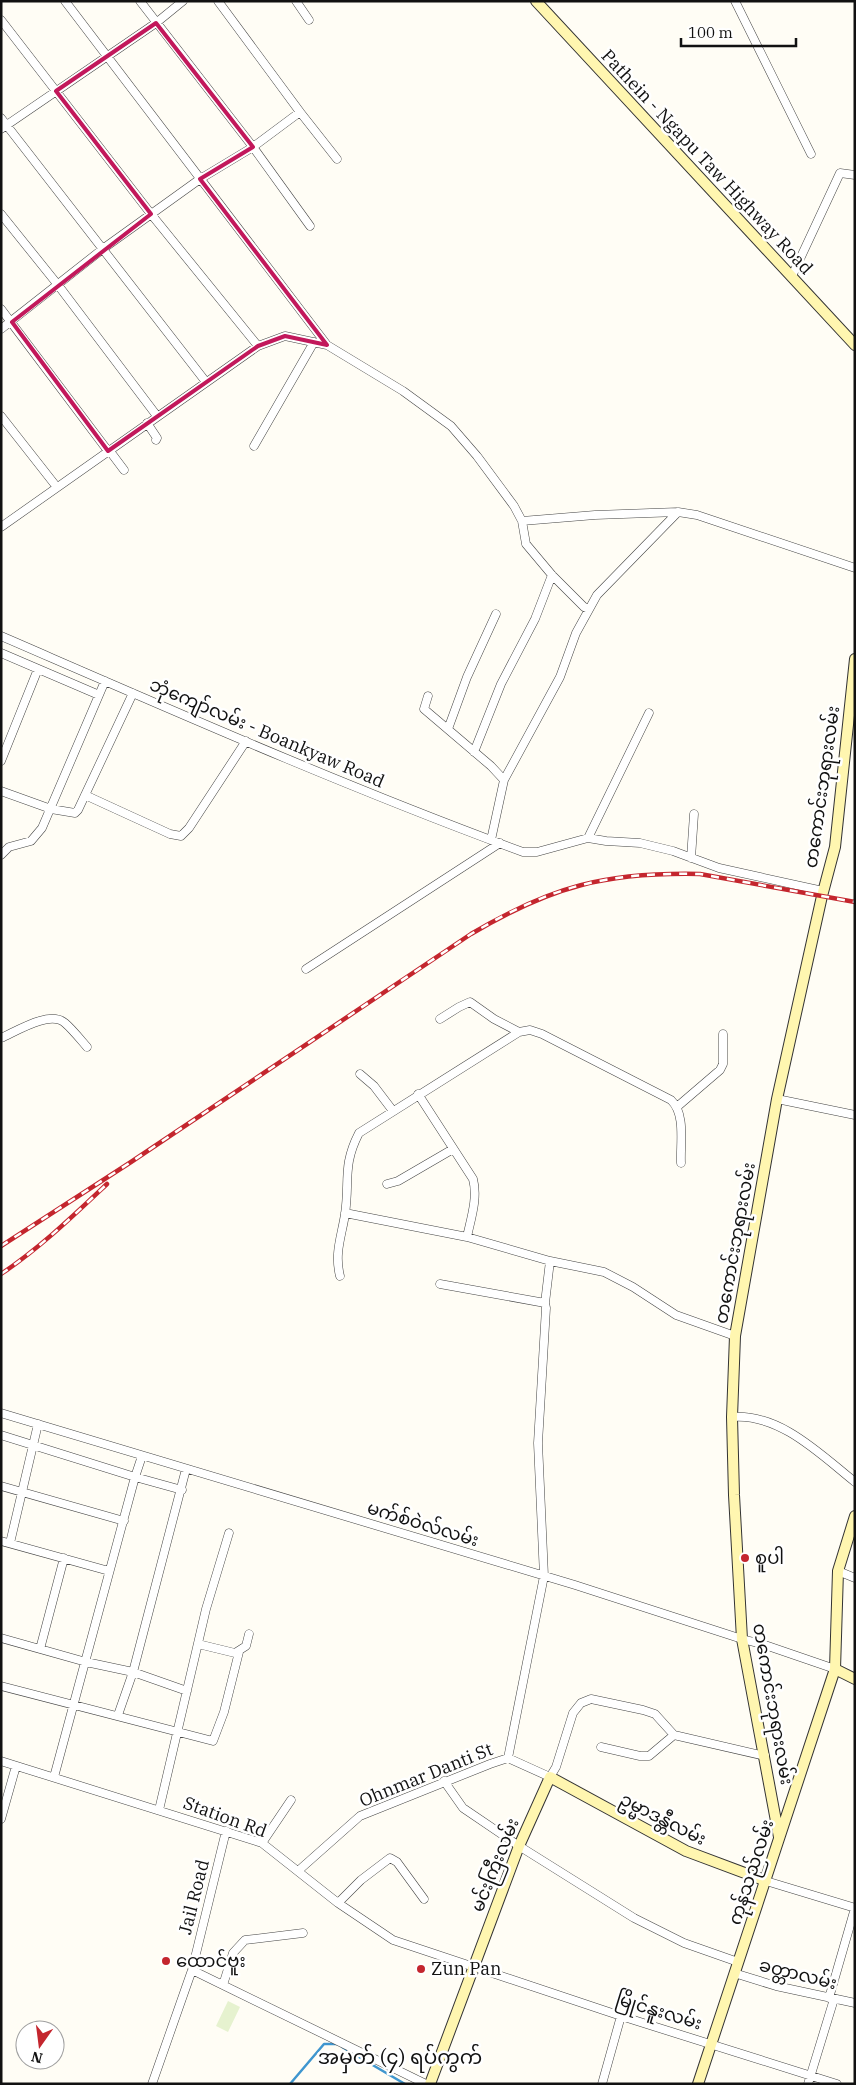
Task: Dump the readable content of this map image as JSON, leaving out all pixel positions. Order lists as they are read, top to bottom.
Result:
{
  "streets": {
    "main road": [
      "Pathein - Ngapu Taw Highway Road",
      "တကောင်းဘုရားလမ်း",
      "ဥမ္မာဒန္တီလမ်း",
      "မင်းကြီးလမ်း",
      "ကုန်သည်လမ်း"
    ],
    "street": [
      "ဘုံကျော်လမ်း - Boankyaw Road",
      "မက်စ်ဝဲလ်လမ်း",
      "Ohnmar Danti St",
      "Station Rd",
      "Jail Road",
      "ခတ္တာလမ်း",
      "မြိုင်နူးလမ်း"
    ]
  },
  "crossings": [
    ["တကောင်းဘုရားလမ်း", "မက်စ်ဝဲလ်လမ်း"],
    ["တကောင်းဘုရားလမ်း", "ကုန်သည်လမ်း"],
    ["မက်စ်ဝဲလ်လမ်း", "ကုန်သည်လမ်း"],
    ["Ohnmar Danti St", "Station Rd"],
    ["Ohnmar Danti St", "ဥမ္မာဒန္တီလမ်း"],
    ["Ohnmar Danti St", "မင်းကြီးလမ်း"],
    ["Station Rd", "မင်းကြီးလမ်း"],
    ["Station Rd", "Jail Road"],
    ["Station Rd", "မြိုင်နူးလမ်း"],
    ["ဥမ္မာဒန္တီလမ်း", "မင်းကြီးလမ်း"],
    ["ဥမ္မာဒန္တီလမ်း", "ကုန်သည်လမ်း"],
    ["မင်းကြီးလမ်း", "မြိုင်နူးလမ်း"],
    ["ကုန်သည်လမ်း", "ခတ္တာလမ်း"],
    ["ကုန်သည်လမ်း", "မြိုင်နူးလမ်း"]
  ],
  "districts": ["အမှတ် (၄) ရပ်ကွက်"],
  "places": ["စူပါ", "ထောင်ဗူး", "Zun Pan"],
  "scale_bar": "100 m",
  "north": "bottom"
}
